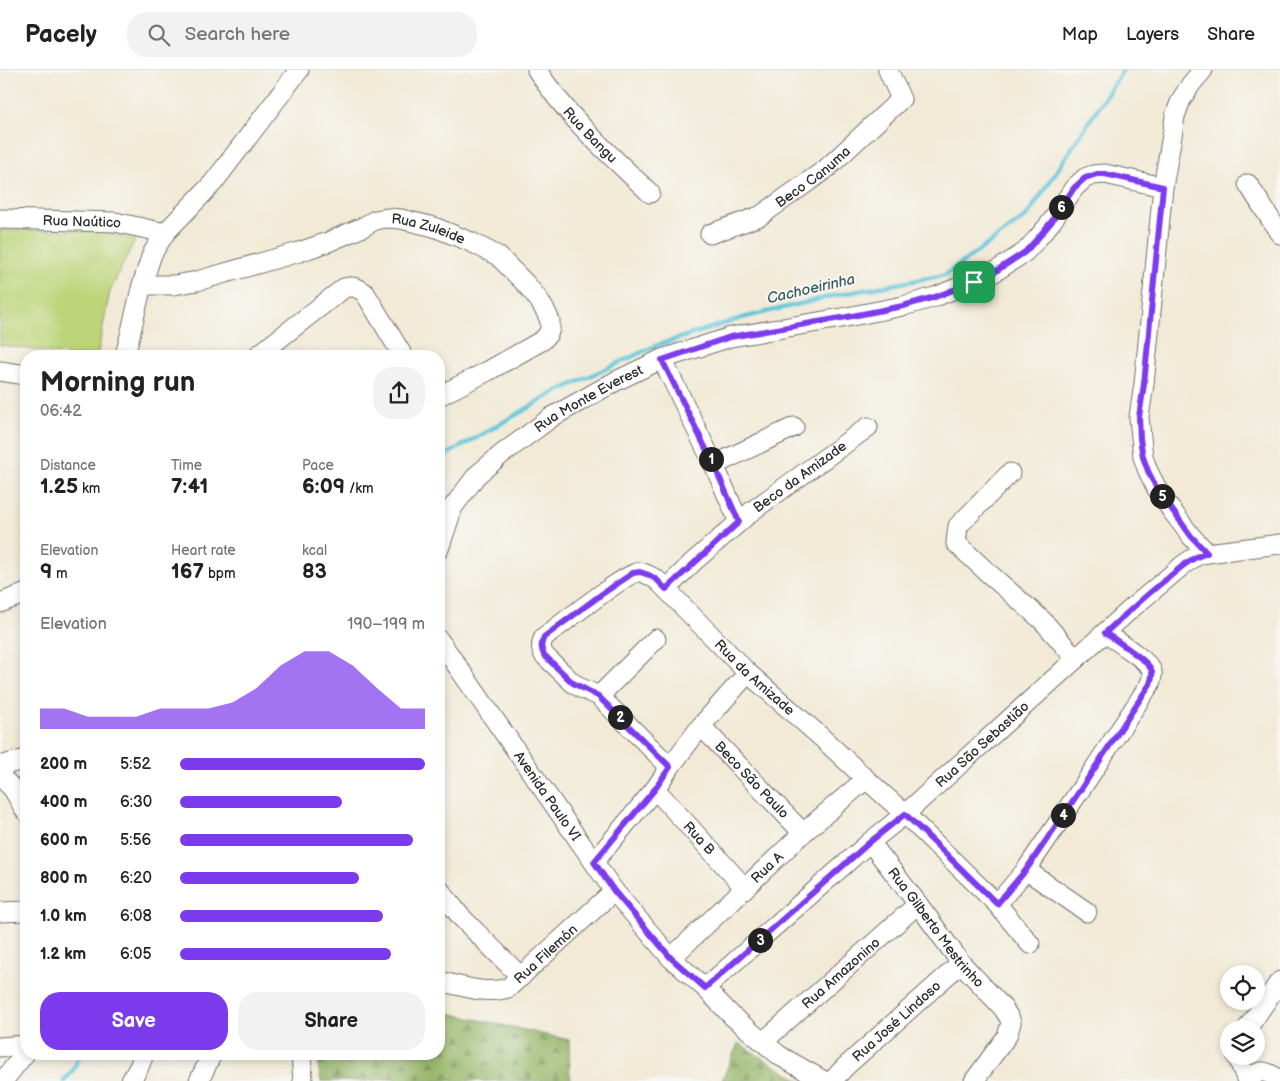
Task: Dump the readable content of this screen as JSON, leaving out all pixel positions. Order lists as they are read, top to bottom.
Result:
{
  "streets": {
    "street": [
      "Rua Bangu",
      "Beco Canuma",
      "Rua Naútico",
      "Rua Zuleide",
      "Rua Monte Everest",
      "Beco da Amizade",
      "Rua da Amizade",
      "Rua São Sebastião",
      "Beco São Paulo",
      "Avenida Paulo VI",
      "Rua B",
      "Rua A",
      "Rua Gilberto Mestrinho",
      "Rua Filemón",
      "Rua Amazonino",
      "Rua José Lindoso"
    ]
  },
  "crossings": [
    ["Beco da Amizade", "Rua da Amizade"],
    ["Rua da Amizade", "Rua São Sebastião"],
    ["Rua da Amizade", "Rua A"],
    ["Rua São Sebastião", "Avenida Paulo VI"],
    ["Rua São Sebastião", "Rua Gilberto Mestrinho"],
    ["Beco São Paulo", "Rua A"],
    ["Avenida Paulo VI", "Rua A"],
    ["Avenida Paulo VI", "Rua Filemón"],
    ["Avenida Paulo VI", "Rua Amazonino"],
    ["Rua B", "Rua A"],
    ["Rua Gilberto Mestrinho", "Rua Amazonino"],
    ["Rua Gilberto Mestrinho", "Rua José Lindoso"]
  ],
  "water": ["Cachoeirinha"],
  "page": {
    "header": "Pacely",
    "search": "Search here",
    "nav": ["Map", "Layers", "Share"],
    "pins": [
      "6",
      "1",
      "5",
      "2",
      "4",
      "3"
    ],
    "heading": ["Morning run", "06:42"],
    "stats": [
      ["Distance", "1.25 km"],
      ["Time", "7:41"],
      ["Pace", "6:09 /km"],
      ["Elevation", "9 m"],
      ["Heart rate", "167 bpm"],
      ["kcal", "83"]
    ],
    "chart": ["Elevation", "190–199 m"],
    "list": [
      {
        "name": "200 m",
        "note": "5:52"
      },
      {
        "name": "400 m",
        "note": "6:30"
      },
      {
        "name": "600 m",
        "note": "5:56"
      },
      {
        "name": "800 m",
        "note": "6:20"
      },
      {
        "name": "1.0 km",
        "note": "6:08"
      },
      {
        "name": "1.2 km",
        "note": "6:05"
      }
    ],
    "buttons": ["Save", "Share"]
  }
}
